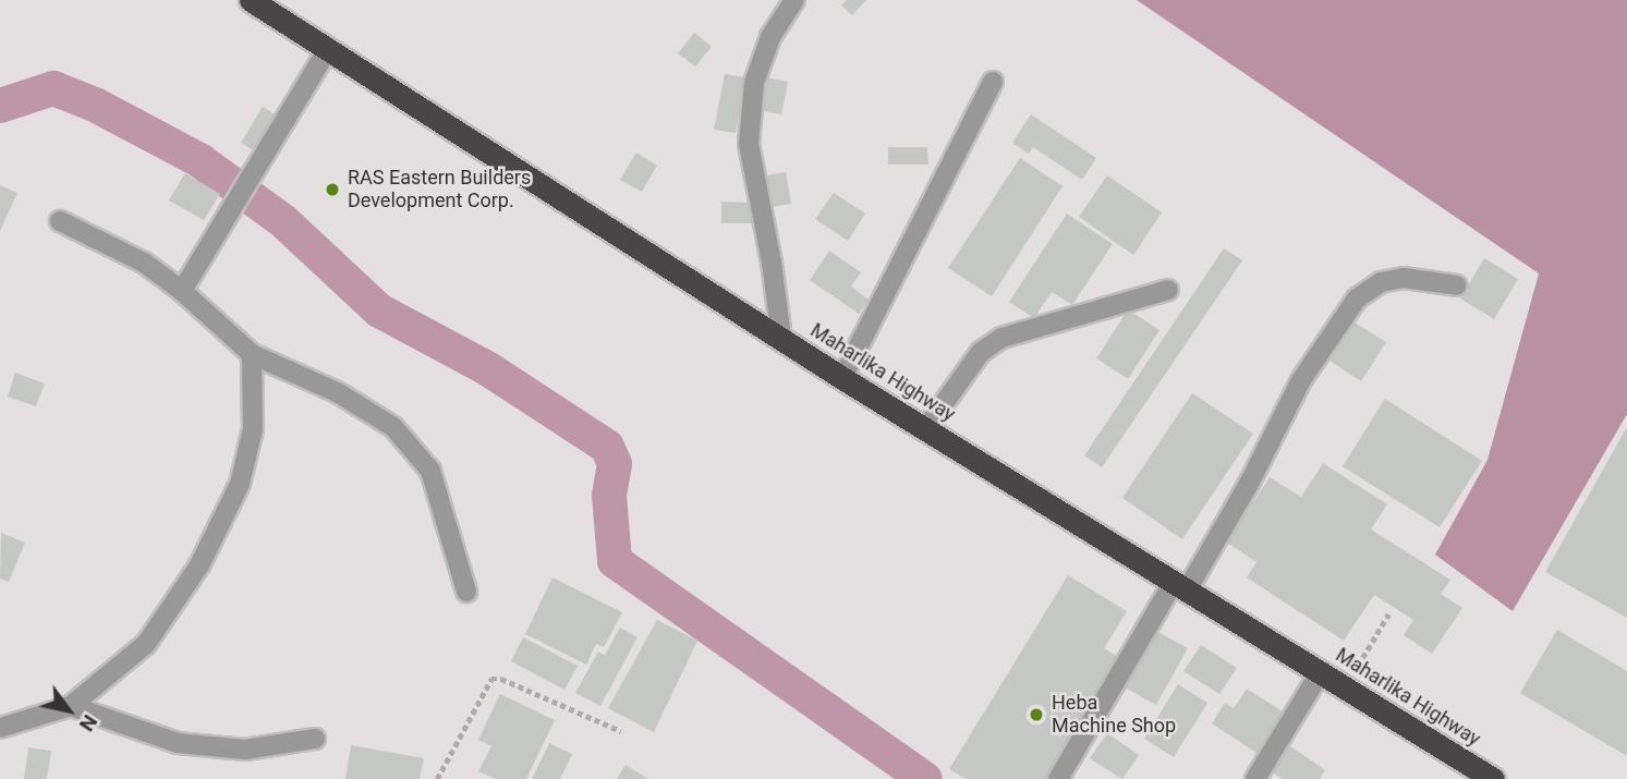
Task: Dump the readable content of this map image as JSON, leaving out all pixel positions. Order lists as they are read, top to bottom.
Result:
{
  "streets": {
    "highway": ["Maharlika Highway"]
  },
  "places": ["RAS Eastern Builders Development Corp.", "Heba Machine Shop"],
  "north": "bottom right"
}
